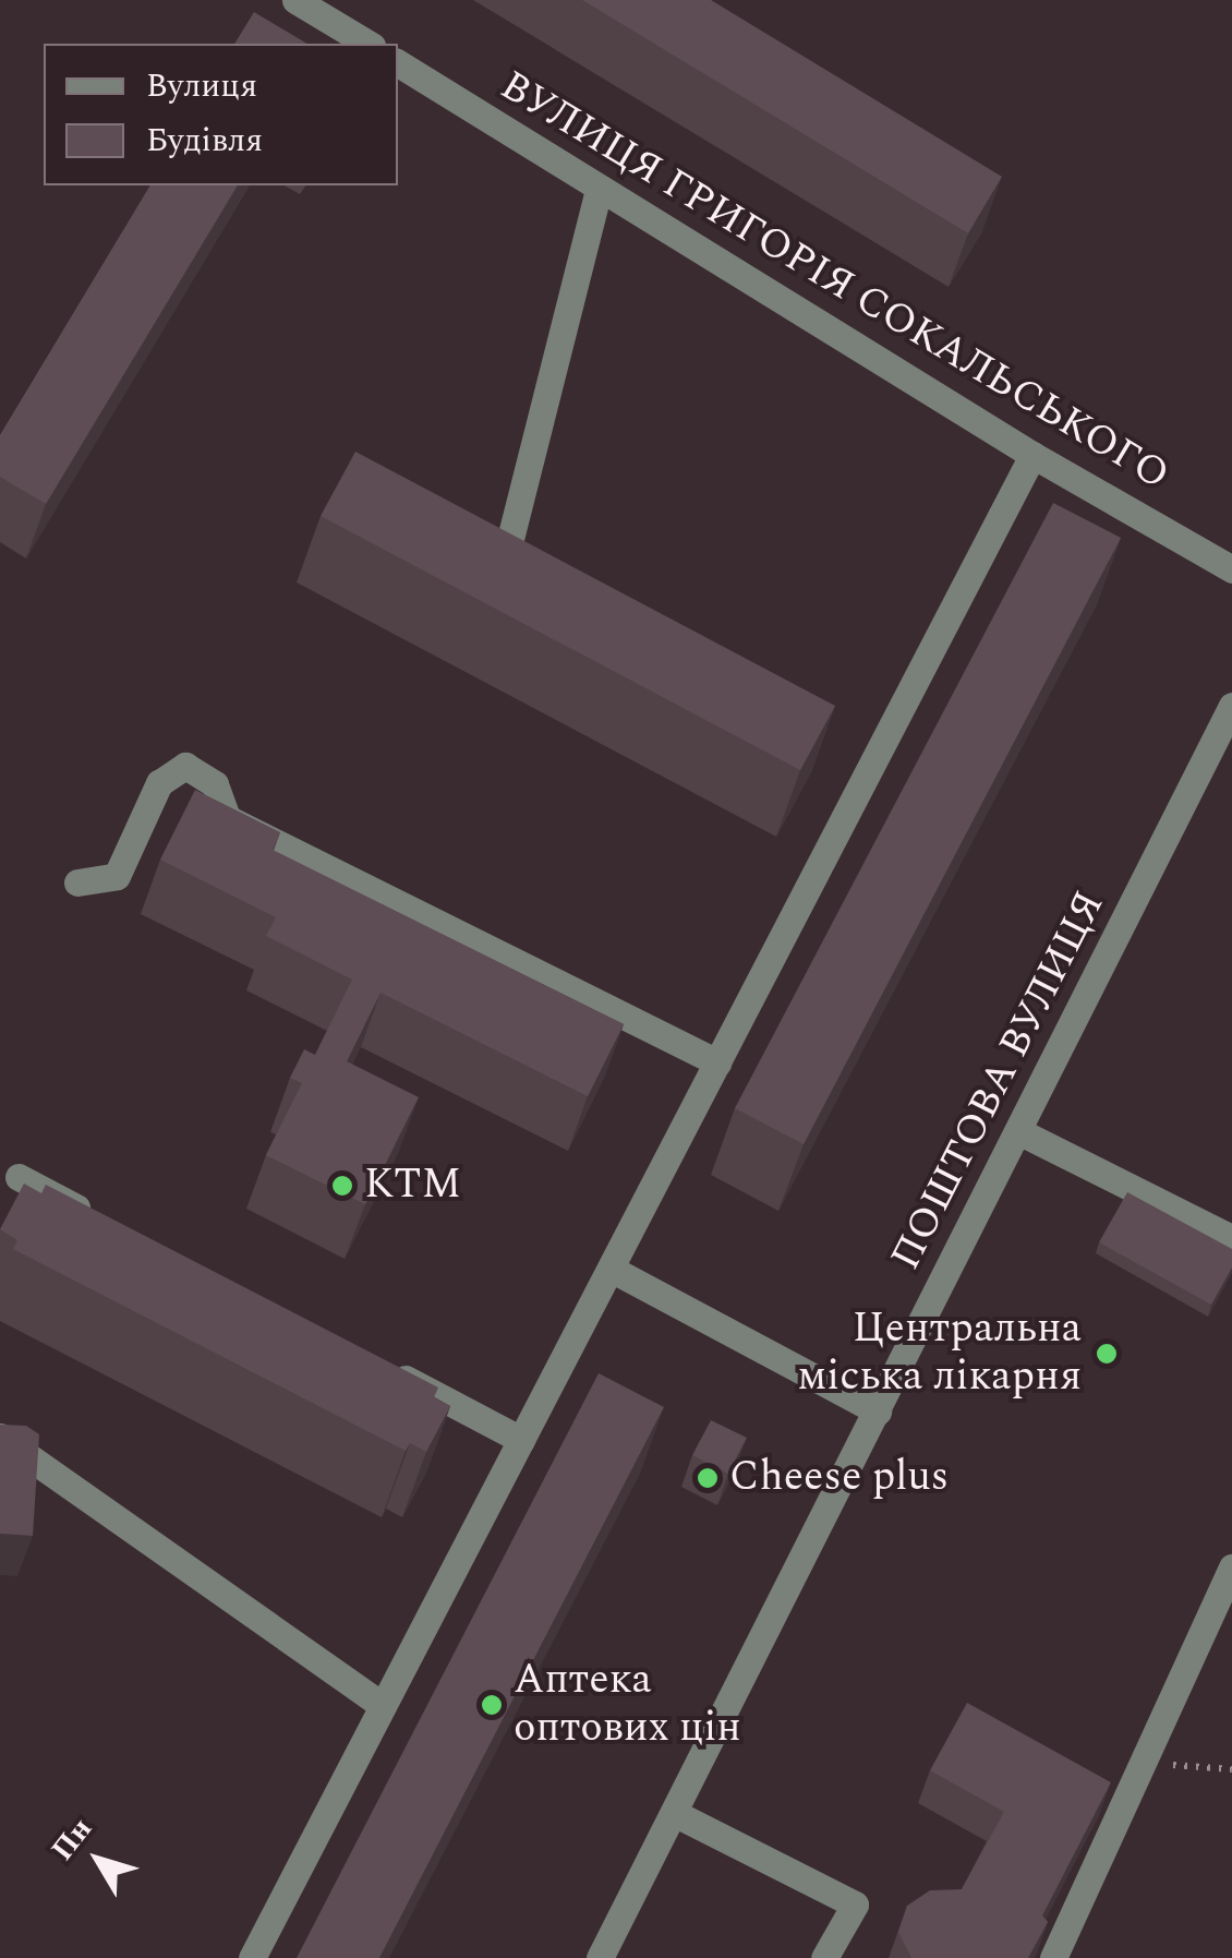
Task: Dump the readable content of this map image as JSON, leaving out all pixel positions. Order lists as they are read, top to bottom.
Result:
{
  "streets": {
    "street": ["ВУЛИЦЯ ГРИГОРІЯ СОКАЛЬСЬКОГО", "ПОШТОВА ВУЛИЦЯ"]
  },
  "places": [
    "КТМ",
    "Центральна міська лікарня",
    "Cheese plus",
    "Аптека оптових цін"
  ],
  "legend": ["Вулиця", "Будівля"],
  "north": "top left"
}
